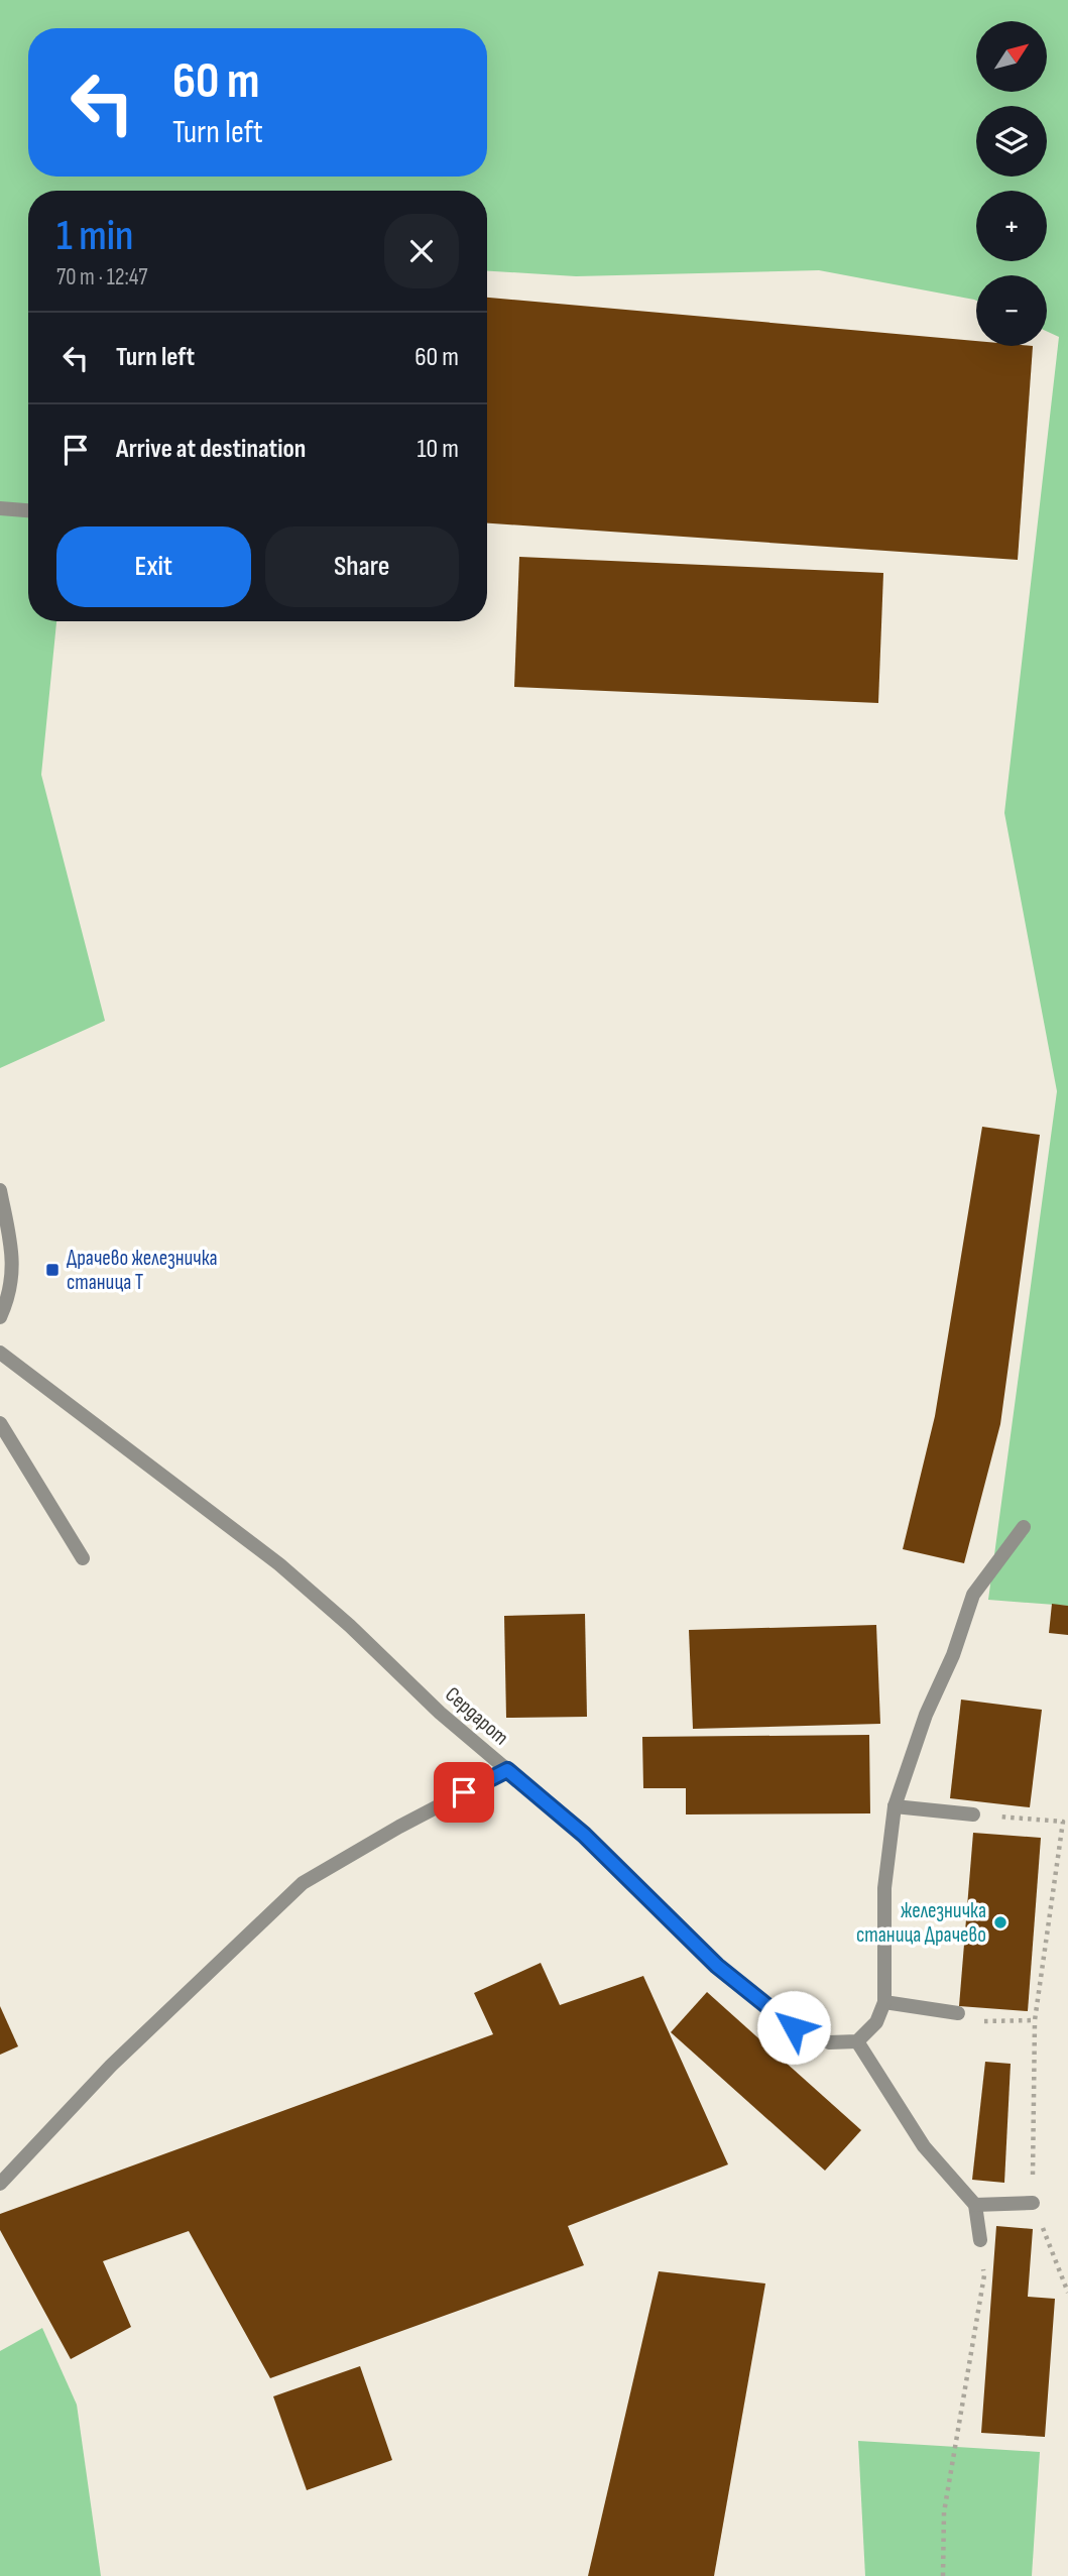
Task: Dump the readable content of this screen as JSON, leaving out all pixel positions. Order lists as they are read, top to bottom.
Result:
{
  "streets": {
    "street": ["Сердарот"]
  },
  "places": {
    "transit": ["Драчево железничка станица Т"],
    "other": ["железничка станица Драчево"]
  },
  "north": "top right",
  "page": {
    "map_buttons": ["+", "−"],
    "turn": ["60 m", "Turn left"],
    "heading": ["1 min", "70 m · 12:47"],
    "list": [
      {
        "name": "Turn left",
        "value": "60 m"
      },
      {
        "name": "Arrive at destination",
        "value": "10 m"
      }
    ],
    "buttons": ["Exit", "Share"]
  }
}
